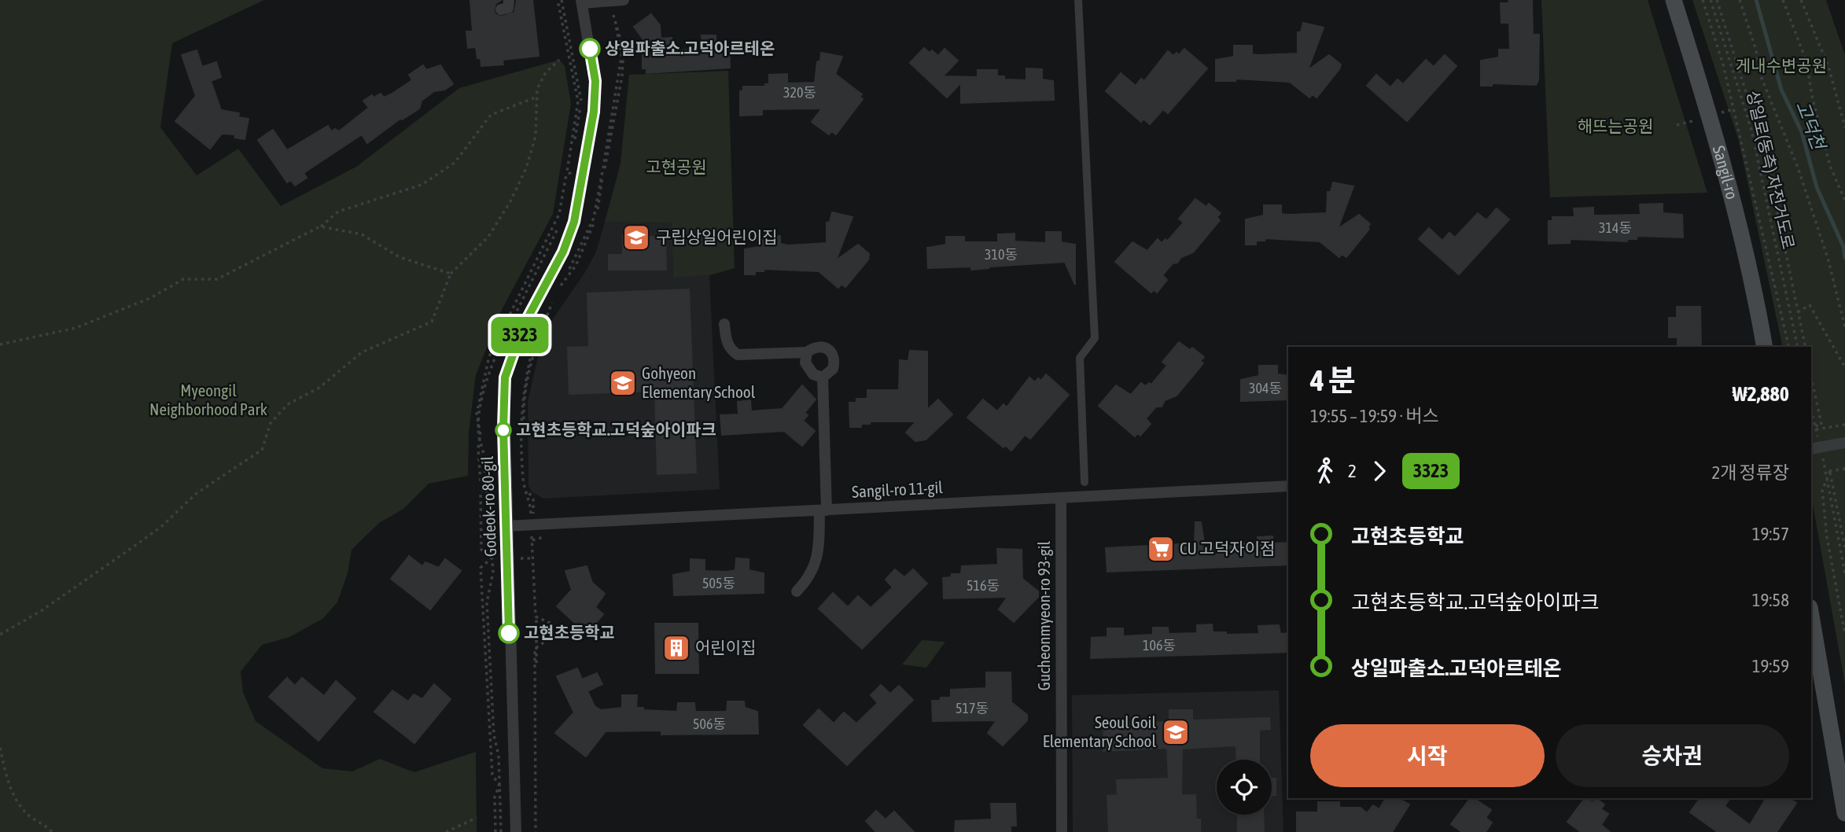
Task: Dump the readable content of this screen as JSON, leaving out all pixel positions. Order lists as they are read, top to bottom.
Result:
{
  "streets": {
    "main road": ["Sangil-ro"],
    "street": ["Sangil-ro 11-gil", "Godeok-ro 80-gil", "Gucheonmyeon-ro 93-gil"],
    "path": ["상일로(동측) 자전거도로"]
  },
  "crossings": [
    ["Sangil-ro 11-gil", "Godeok-ro 80-gil"],
    ["Sangil-ro 11-gil", "Gucheonmyeon-ro 93-gil"]
  ],
  "water": ["고덕천"],
  "parks": [
    "게내수변공원",
    "해뜨는공원",
    "고현공원",
    "Myeongil Neighborhood Park"
  ],
  "places": {
    "other": ["상일파출소.고덕아르테온", "고현초등학교.고덕숲아이파크", "고현초등학교"],
    "school or university": ["구립상일어린이집", "Gohyeon Elementary School", "Seoul Goil Elementary School"],
    "supermarket": ["CU 고덕자이점"],
    "building": ["어린이집"]
  },
  "lines": ["bus line 3323"],
  "house_numbers": [
    "320동",
    "314동",
    "310동",
    "304동",
    "505동",
    "516동",
    "106동",
    "517동",
    "506동"
  ],
  "page": {
    "on_map": "3323",
    "heading": ["4 분", "19:55 – 19:59 · 버스", "₩2,880"],
    "legs": ["2", "3323", "2개 정류장"],
    "list": [
      {
        "name": "고현초등학교",
        "value": "19:57"
      },
      {
        "name": "고현초등학교.고덕숲아이파크",
        "value": "19:58"
      },
      {
        "name": "상일파출소.고덕아르테온",
        "value": "19:59"
      }
    ],
    "buttons": ["시작", "승차권"]
  }
}
